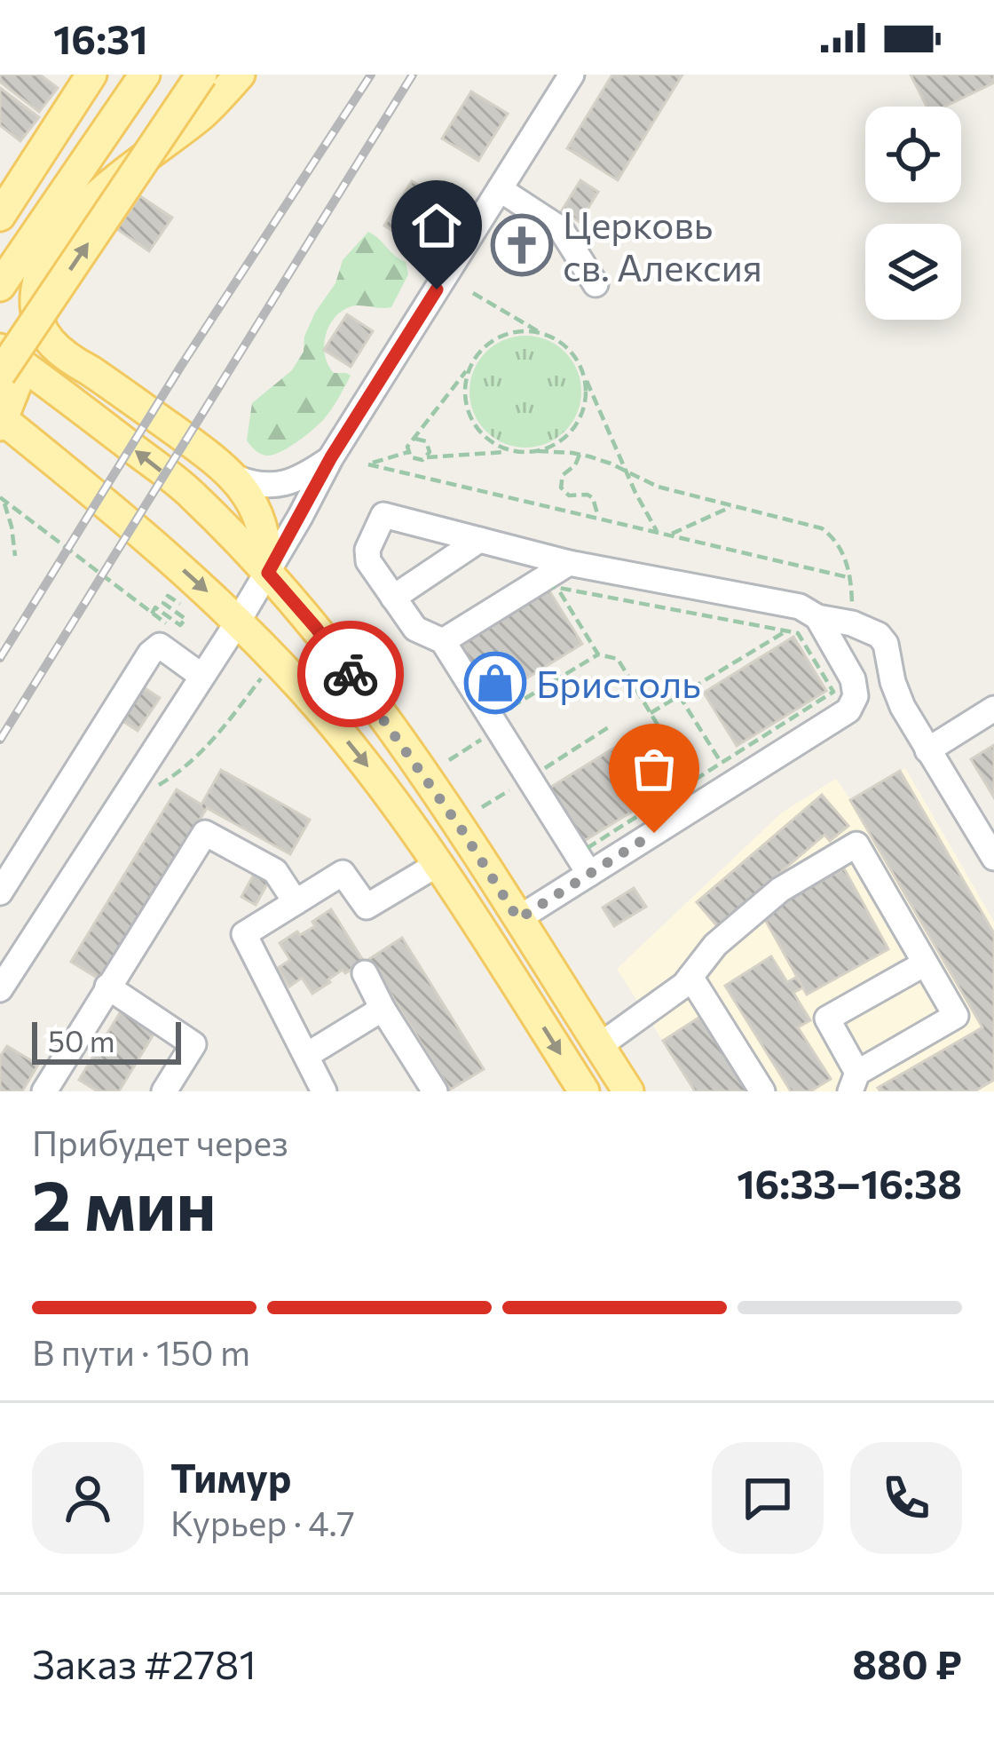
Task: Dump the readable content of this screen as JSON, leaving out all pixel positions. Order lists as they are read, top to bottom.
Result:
{
  "places": {
    "church": ["Церковь св. Алексия"],
    "shop": ["Бристоль"]
  },
  "scale_bar": "50 m",
  "page": {
    "status": "16:31",
    "scale": "50 m",
    "heading": ["2 мин", "Прибудет через", "16:33–16:38"],
    "panel": [
      "Тимур",
      "Курьер · 4.7",
      "Заказ #2781",
      "880 ₽"
    ],
    "bar": "В пути · 150 m"
  }
}
